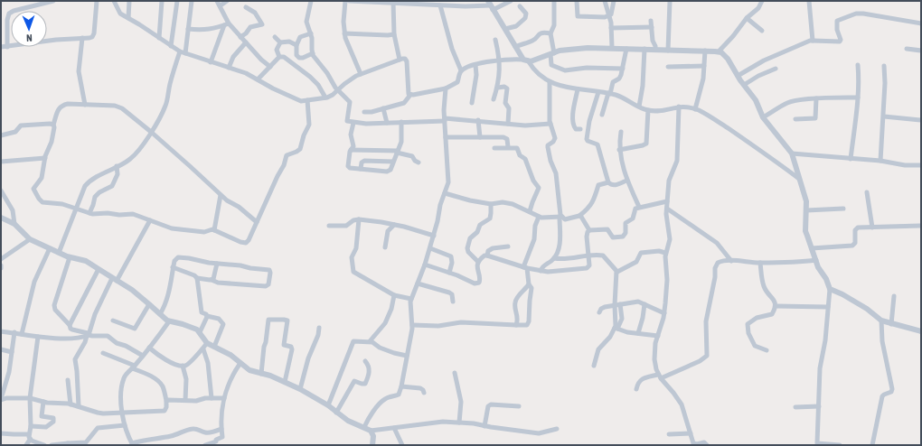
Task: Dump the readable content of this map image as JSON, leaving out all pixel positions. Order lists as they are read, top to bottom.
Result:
{
  "north": "bottom"
}
